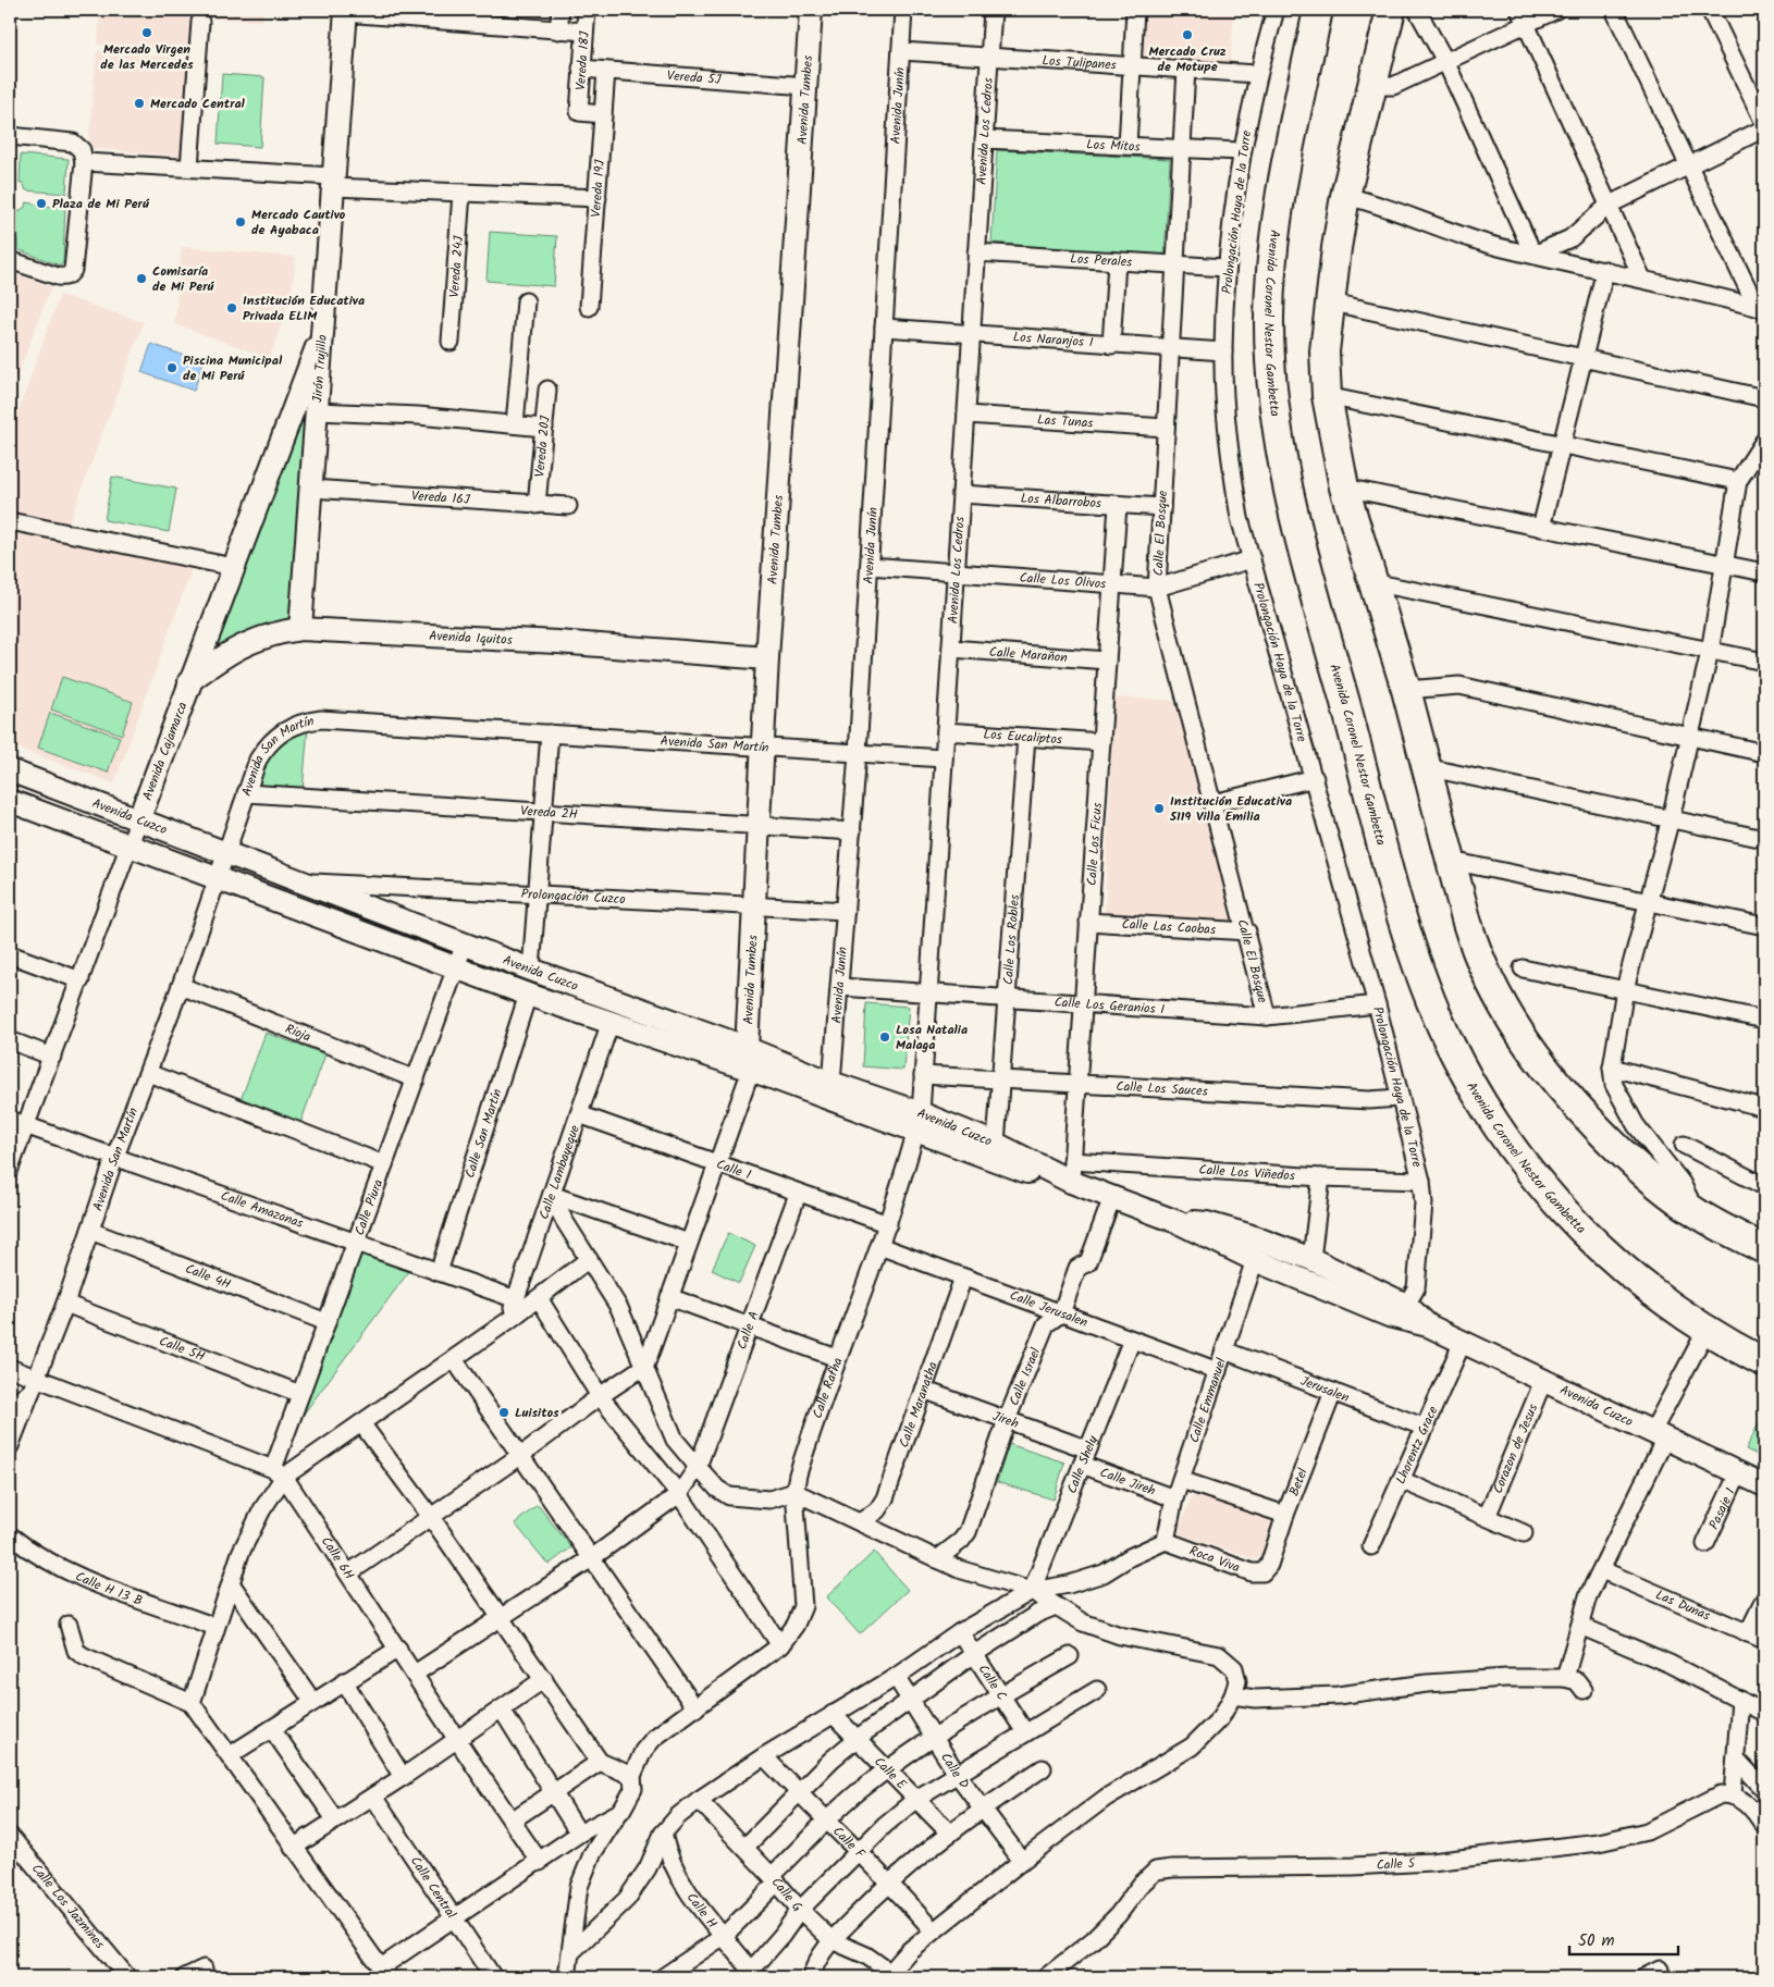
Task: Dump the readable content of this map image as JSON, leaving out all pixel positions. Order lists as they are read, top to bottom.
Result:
{
  "streets": {
    "highway": ["Avenida Coronel Nestor Gambetta"],
    "street": [
      "Vereda 18J",
      "Los Tulipanes",
      "Vereda 5J",
      "Avenida Tumbes",
      "Avenida Junín",
      "Avenida Los Cedros",
      "Los Mitos",
      "Vereda 19J",
      "Prolongación Haya de la Torre",
      "Los Perales",
      "Vereda 24J",
      "Los Naranjos I",
      "Jirón Trujillo",
      "Las Tunas",
      "Vereda 20J",
      "Vereda 16J",
      "Los Albarrobos",
      "Calle El Bosque",
      "Calle Los Olivos",
      "Avenida Iquitos",
      "Calle Marañon",
      "Los Eucaliptos",
      "Avenida San Martín",
      "Avenida Cajamarca",
      "Vereda 2H",
      "Avenida Cuzco",
      "Calle Los Ficus",
      "Prolongación Cuzco",
      "Calle Las Caobas",
      "Calle Los Robles",
      "Calle Los Geranios I",
      "Rioja",
      "Calle Los Sauces",
      "Calle San Martín",
      "Calle 1",
      "Calle Lambayeque",
      "Calle Los Viñedos",
      "Calle Piura",
      "Calle Amazonas",
      "Calle 4H",
      "Calle Jerusalen",
      "Calle A",
      "Calle 5H",
      "Calle Israel",
      "Calle Rafha",
      "Jerusalen",
      "Calle Emmanuel",
      "Calle Maranatha",
      "Jireh",
      "Lhorentz Grace",
      "Corazon de Jesus",
      "Calle Shely",
      "Calle Jireh",
      "Betel",
      "Pasaje 1",
      "Calle 6H",
      "Roca Viva",
      "Calle H 13 B",
      "Las Dunas",
      "Calle C",
      "Calle D",
      "Calle E",
      "Calle F",
      "Calle 5",
      "Calle Central",
      "Calle G",
      "Calle Los Jazmines",
      "Calle H"
    ]
  },
  "crossings": [
    ["Vereda 18J", "Vereda 5J"],
    ["Vereda 18J", "Vereda 19J"],
    ["Los Tulipanes", "Avenida Junín"],
    ["Los Tulipanes", "Avenida Los Cedros"],
    ["Los Tulipanes", "Prolongación Haya de la Torre"],
    ["Los Tulipanes", "Calle El Bosque"],
    ["Vereda 5J", "Avenida Tumbes"],
    ["Vereda 5J", "Vereda 19J"],
    ["Avenida Tumbes", "Avenida Iquitos"],
    ["Avenida Tumbes", "Avenida San Martín"],
    ["Avenida Tumbes", "Vereda 2H"],
    ["Avenida Tumbes", "Avenida Cuzco"],
    ["Avenida Tumbes", "Prolongación Cuzco"],
    ["Avenida Junín", "Los Naranjos I"],
    ["Avenida Junín", "Calle Los Olivos"],
    ["Avenida Junín", "Avenida San Martín"],
    ["Avenida Junín", "Vereda 2H"],
    ["Avenida Junín", "Avenida Cuzco"],
    ["Avenida Junín", "Prolongación Cuzco"],
    ["Avenida Junín", "Calle Los Geranios I"],
    ["Avenida Los Cedros", "Los Mitos"],
    ["Avenida Los Cedros", "Los Perales"],
    ["Avenida Los Cedros", "Los Naranjos I"],
    ["Avenida Los Cedros", "Las Tunas"],
    ["Avenida Los Cedros", "Los Albarrobos"],
    ["Avenida Los Cedros", "Calle Los Olivos"],
    ["Avenida Los Cedros", "Calle Marañon"],
    ["Avenida Los Cedros", "Los Eucaliptos"],
    ["Avenida Los Cedros", "Avenida San Martín"],
    ["Avenida Los Cedros", "Avenida Cuzco"],
    ["Avenida Los Cedros", "Calle Los Geranios I"],
    ["Avenida Los Cedros", "Calle Los Sauces"],
    ["Avenida Los Cedros", "Calle Rafha"],
    ["Los Mitos", "Prolongación Haya de la Torre"],
    ["Los Mitos", "Calle El Bosque"],
    ["Prolongación Haya de la Torre", "Los Perales"],
    ["Prolongación Haya de la Torre", "Los Naranjos I"],
    ["Prolongación Haya de la Torre", "Calle Los Olivos"],
    ["Prolongación Haya de la Torre", "Avenida Cuzco"],
    ["Prolongación Haya de la Torre", "Calle Los Geranios I"],
    ["Prolongación Haya de la Torre", "Calle Los Sauces"],
    ["Prolongación Haya de la Torre", "Calle Los Viñedos"],
    ["Los Perales", "Calle El Bosque"],
    ["Los Naranjos I", "Calle El Bosque"],
    ["Jirón Trujillo", "Vereda 16J"],
    ["Jirón Trujillo", "Avenida Iquitos"],
    ["Jirón Trujillo", "Avenida Cajamarca"],
    ["Las Tunas", "Calle El Bosque"],
    ["Vereda 20J", "Vereda 16J"],
    ["Los Albarrobos", "Calle El Bosque"],
    ["Los Albarrobos", "Calle Los Ficus"],
    ["Calle El Bosque", "Calle Los Olivos"],
    ["Calle El Bosque", "Calle Las Caobas"],
    ["Calle El Bosque", "Calle Los Geranios I"],
    ["Calle Los Olivos", "Calle Los Ficus"],
    ["Avenida Iquitos", "Avenida Cajamarca"],
    ["Calle Marañon", "Calle Los Ficus"],
    ["Los Eucaliptos", "Calle Los Ficus"],
    ["Los Eucaliptos", "Calle Los Robles"],
    ["Avenida San Martín", "Vereda 2H"],
    ["Avenida San Martín", "Avenida Cuzco"],
    ["Avenida San Martín", "Rioja"],
    ["Avenida San Martín", "Calle Amazonas"],
    ["Avenida San Martín", "Calle 4H"],
    ["Avenida San Martín", "Calle 5H"],
    ["Avenida Cajamarca", "Avenida Cuzco"],
    ["Avenida Cajamarca", "Calle Amazonas"],
    ["Avenida Cuzco", "Calle Los Ficus"],
    ["Avenida Cuzco", "Prolongación Cuzco"],
    ["Avenida Cuzco", "Calle Los Robles"],
    ["Avenida Cuzco", "Calle San Martín"],
    ["Avenida Cuzco", "Calle Lambayeque"],
    ["Avenida Cuzco", "Calle Los Viñedos"],
    ["Avenida Cuzco", "Calle Piura"],
    ["Avenida Cuzco", "Calle Israel"],
    ["Avenida Cuzco", "Calle Rafha"],
    ["Avenida Cuzco", "Calle Emmanuel"],
    ["Avenida Cuzco", "Lhorentz Grace"],
    ["Avenida Cuzco", "Corazon de Jesus"],
    ["Avenida Cuzco", "Pasaje 1"],
    ["Calle Los Ficus", "Calle Las Caobas"],
    ["Calle Los Ficus", "Calle Los Geranios I"],
    ["Calle Los Ficus", "Calle Los Sauces"],
    ["Calle Los Ficus", "Calle Los Viñedos"],
    ["Calle Los Robles", "Calle Los Geranios I"],
    ["Calle Los Robles", "Calle Los Sauces"],
    ["Rioja", "Calle Piura"],
    ["Calle San Martín", "Calle Amazonas"],
    ["Calle 1", "Calle Lambayeque"],
    ["Calle 1", "Calle A"],
    ["Calle 1", "Calle Rafha"],
    ["Calle Lambayeque", "Calle Amazonas"],
    ["Calle Piura", "Calle Amazonas"],
    ["Calle Piura", "Calle 4H"],
    ["Calle Piura", "Calle 5H"],
    ["Calle Piura", "Calle 6H"],
    ["Calle Jerusalen", "Calle Israel"],
    ["Calle Jerusalen", "Calle Rafha"],
    ["Calle Jerusalen", "Calle Emmanuel"],
    ["Calle Jerusalen", "Calle Maranatha"],
    ["Calle Jerusalen", "Calle Shely"],
    ["Calle A", "Calle 6H"],
    ["Calle Israel", "Jireh"],
    ["Jerusalen", "Calle Emmanuel"],
    ["Jerusalen", "Lhorentz Grace"],
    ["Jerusalen", "Betel"],
    ["Calle Emmanuel", "Calle Jireh"],
    ["Calle Emmanuel", "Roca Viva"],
    ["Calle Maranatha", "Jireh"],
    ["Jireh", "Calle Shely"],
    ["Calle Shely", "Calle Jireh"],
    ["Betel", "Roca Viva"]
  ],
  "places": [
    "Mercado Virgen de las Mercedes",
    "Mercado Cruz de Motupe",
    "Mercado Central",
    "Plaza de Mi Perú",
    "Mercado Cautivo de Ayabaca",
    "Comisaría de Mi Perú",
    "Institución Educativa Privada ELIM",
    "Piscina Municipal de Mi Perú",
    "Institución Educativa 5119 Villa Emilia",
    "Losa Natalia Malaga",
    "Luisitos"
  ],
  "scale_bar": "50 m"
}
